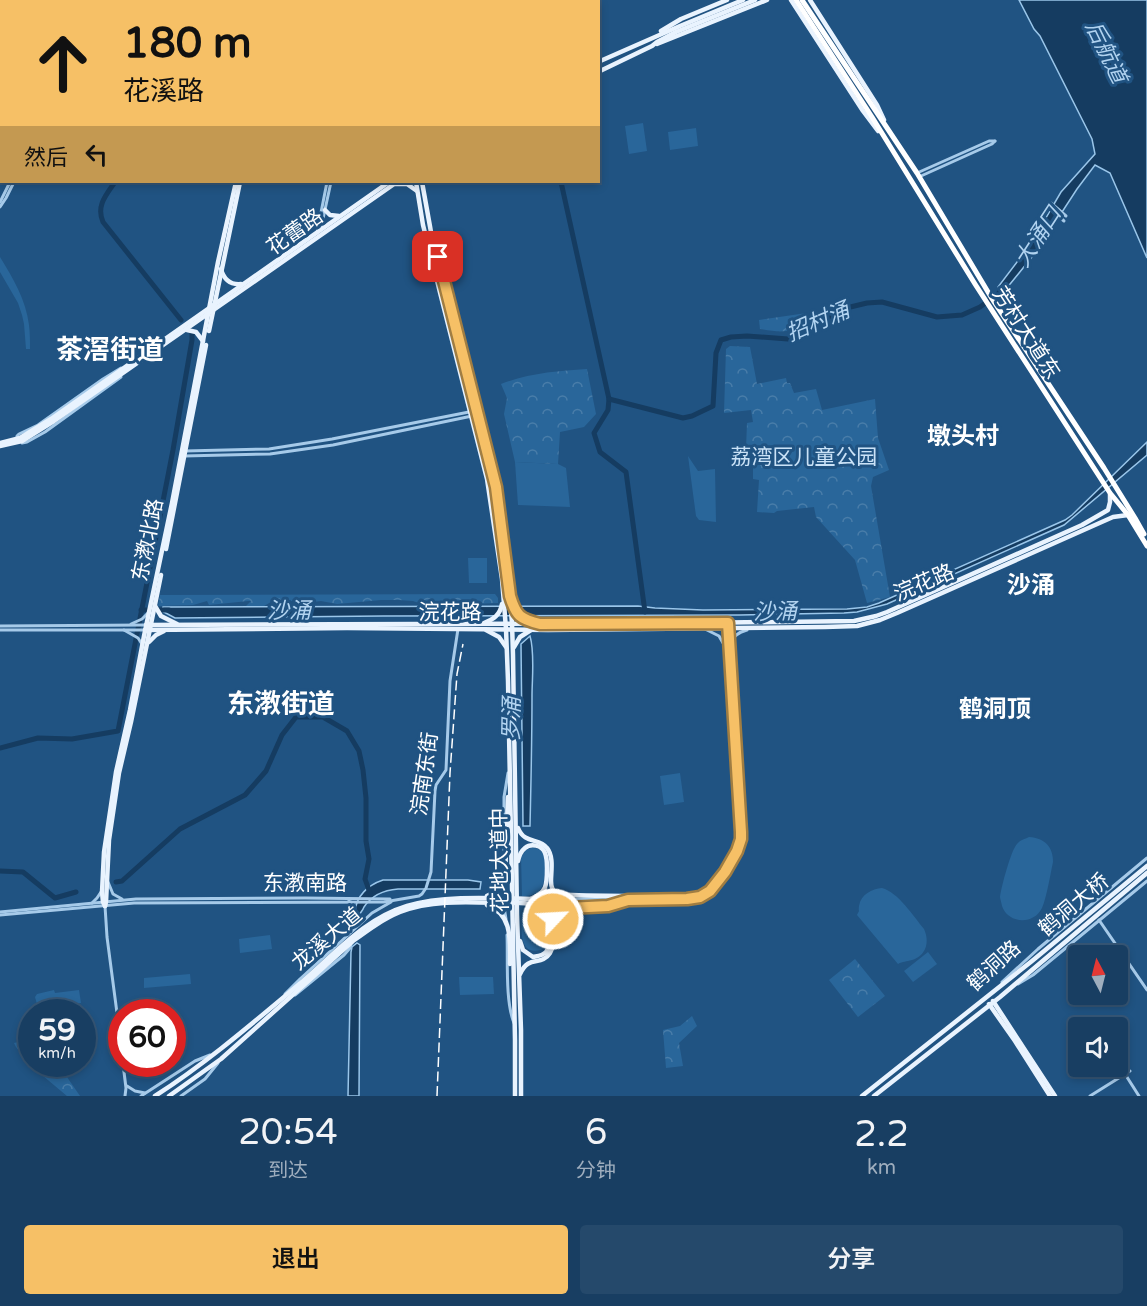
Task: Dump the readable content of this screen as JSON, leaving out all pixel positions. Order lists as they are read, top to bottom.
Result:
{
  "streets": {
    "highway": ["芳村大道东"],
    "main road": [
      "花蕾路",
      "东漖北路",
      "浣花路",
      "花地大道中",
      "鹤洞大桥",
      "龙溪大道",
      "鹤洞路"
    ],
    "street": ["浣南东街", "东漖南路"]
  },
  "crossings": [
    ["花蕾路", "东漖北路"],
    ["芳村大道东", "浣花路"],
    ["东漖北路", "浣花路"],
    ["东漖北路", "东漖南路"],
    ["浣花路", "浣南东街"],
    ["浣花路", "花地大道中"],
    ["浣花路", "龙溪大道"],
    ["浣南东街", "东漖南路"],
    ["鹤洞大桥", "鹤洞路"]
  ],
  "districts": [
    "茶滘街道",
    "墩头村",
    "沙涌",
    "东漖街道",
    "鹤洞顶"
  ],
  "water": [
    "后航道",
    "大涌口",
    "招村涌",
    "沙涌",
    "罗涌"
  ],
  "parks": ["荔湾区儿童公园"],
  "north": "top",
  "page": {
    "turn": ["180 m", "花溪路"],
    "then": "然后",
    "speed": "59 km/h",
    "limit": "60",
    "eta": [
      "20:54",
      "到达",
      "6",
      "分钟",
      "2.2",
      "km"
    ],
    "buttons": ["退出", "分享"]
  }
}
